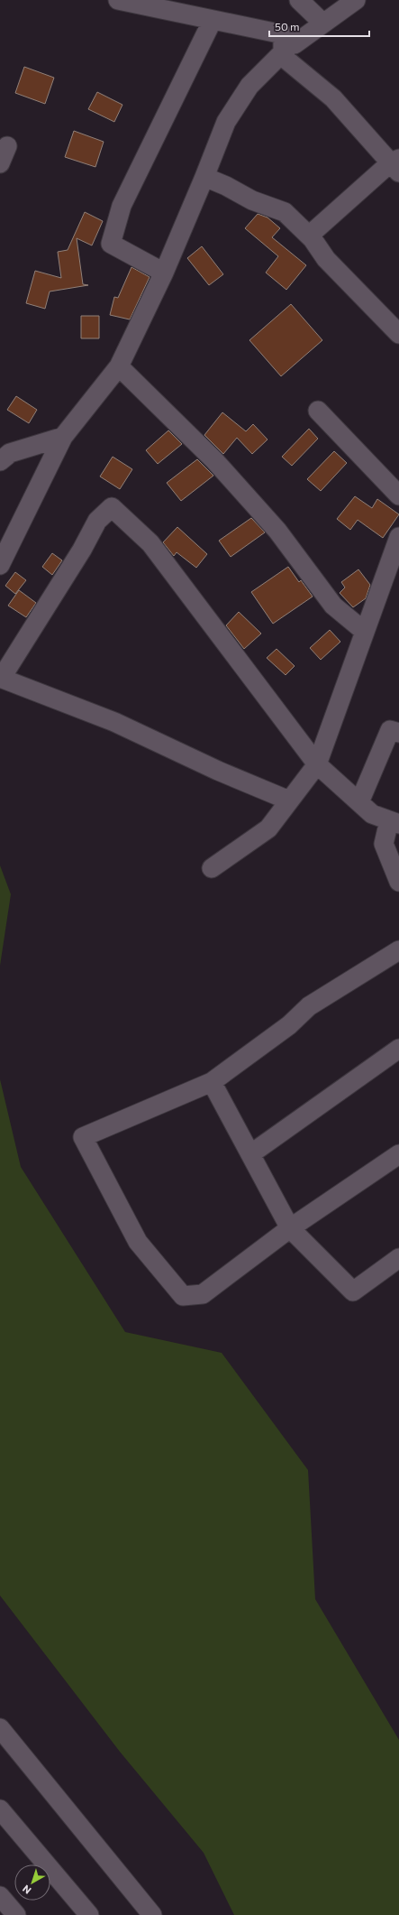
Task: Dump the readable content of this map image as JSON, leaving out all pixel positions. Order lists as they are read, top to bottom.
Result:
{
  "scale_bar": "50 m",
  "north": "bottom left"
}
